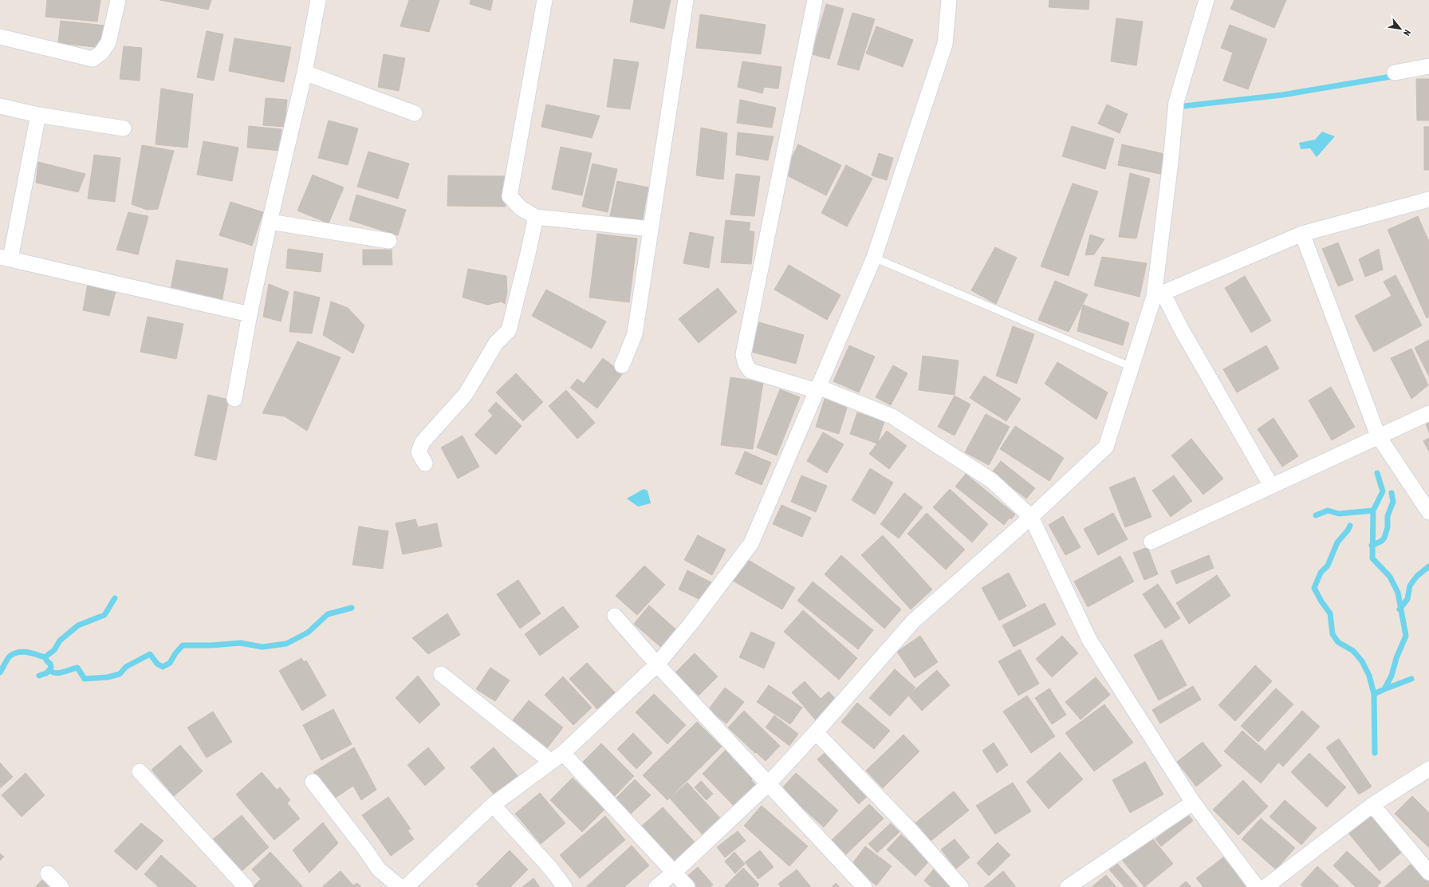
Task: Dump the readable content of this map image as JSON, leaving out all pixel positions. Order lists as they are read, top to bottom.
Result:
{
  "north": "bottom right"
}
